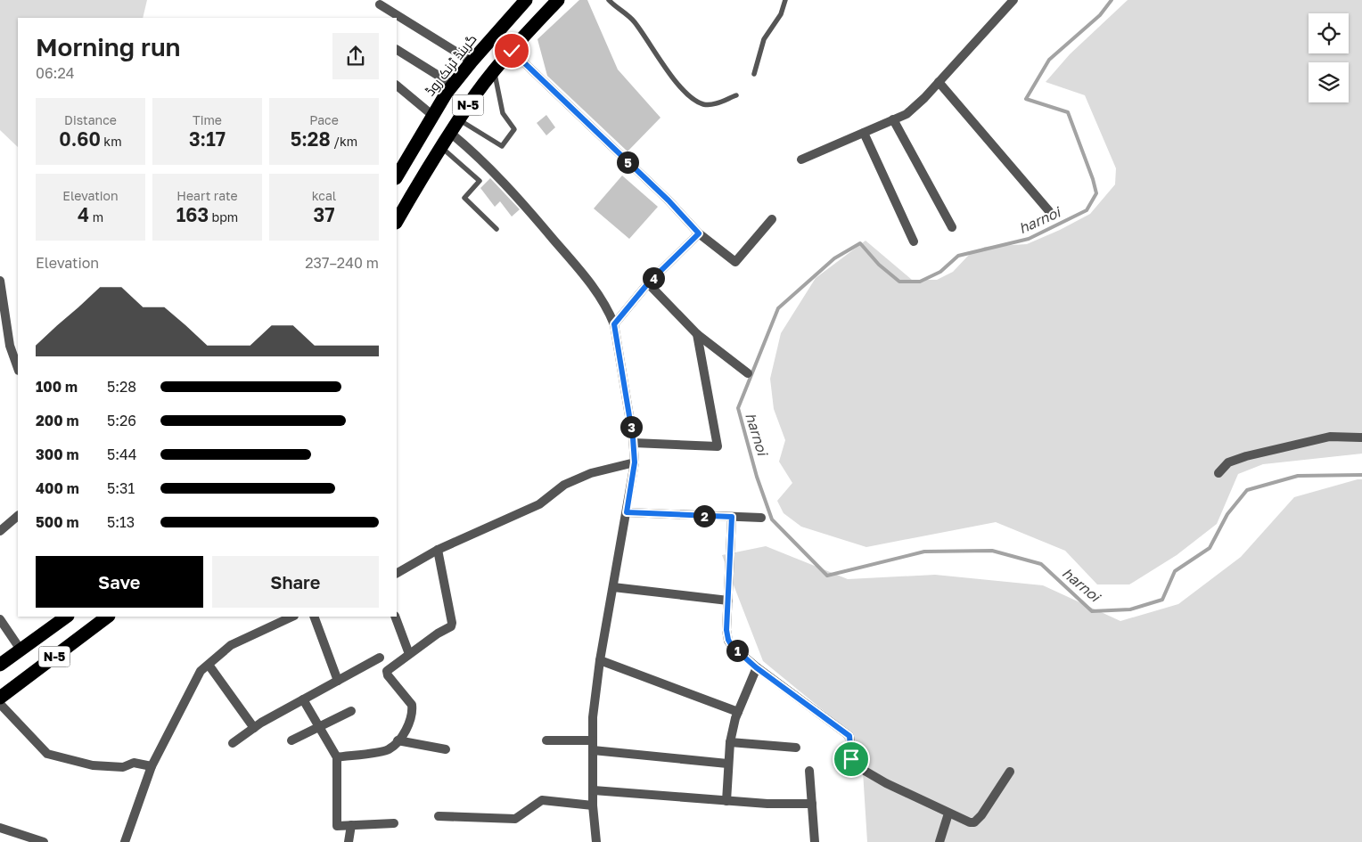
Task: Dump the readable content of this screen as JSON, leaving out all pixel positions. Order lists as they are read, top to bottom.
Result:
{
  "streets": {
    "highway": ["گرینڈ ٹرنک روڈ", "N-5"]
  },
  "water": ["harnoi"],
  "page": {
    "heading": ["Morning run", "06:24"],
    "stats": [
      ["Distance", "0.60 km"],
      ["Time", "3:17"],
      ["Pace", "5:28 /km"],
      ["Elevation", "4 m"],
      ["Heart rate", "163 bpm"],
      ["kcal", "37"]
    ],
    "pins": [
      "5",
      "4",
      "3",
      "2",
      "1"
    ],
    "chart": ["Elevation", "237–240 m"],
    "list": [
      {
        "name": "100 m",
        "note": "5:28"
      },
      {
        "name": "200 m",
        "note": "5:26"
      },
      {
        "name": "300 m",
        "note": "5:44"
      },
      {
        "name": "400 m",
        "note": "5:31"
      },
      {
        "name": "500 m",
        "note": "5:13"
      }
    ],
    "buttons": ["Save", "Share"]
  }
}
